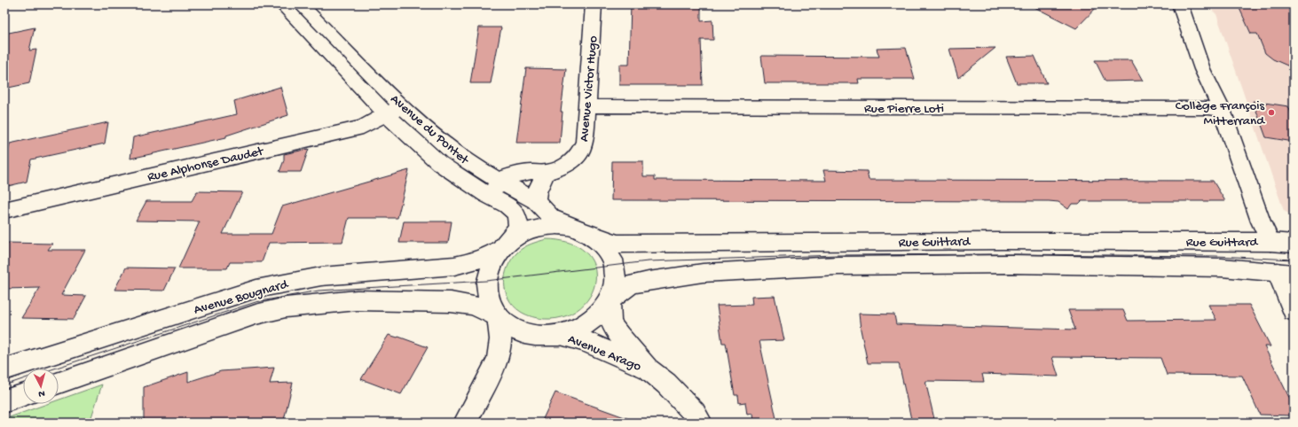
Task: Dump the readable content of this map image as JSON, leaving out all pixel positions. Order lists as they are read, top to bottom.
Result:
{
  "streets": {
    "street": [
      "Avenue Victor Hugo",
      "Rue Pierre Loti",
      "Avenue du Pontet",
      "Rue Alphonse Daudet",
      "Rue Guittard",
      "Avenue Bougnard",
      "Avenue Arago"
    ]
  },
  "crossings": [
    ["Avenue Victor Hugo", "Rue Pierre Loti"],
    ["Avenue Victor Hugo", "Avenue du Pontet"],
    ["Avenue du Pontet", "Rue Alphonse Daudet"],
    ["Avenue du Pontet", "Rue Guittard"],
    ["Avenue du Pontet", "Avenue Bougnard"],
    ["Avenue du Pontet", "Avenue Arago"],
    ["Rue Guittard", "Avenue Bougnard"],
    ["Rue Guittard", "Avenue Arago"],
    ["Avenue Bougnard", "Avenue Arago"]
  ],
  "places": ["Collège François Mitterrand"],
  "north": "bottom"
}
